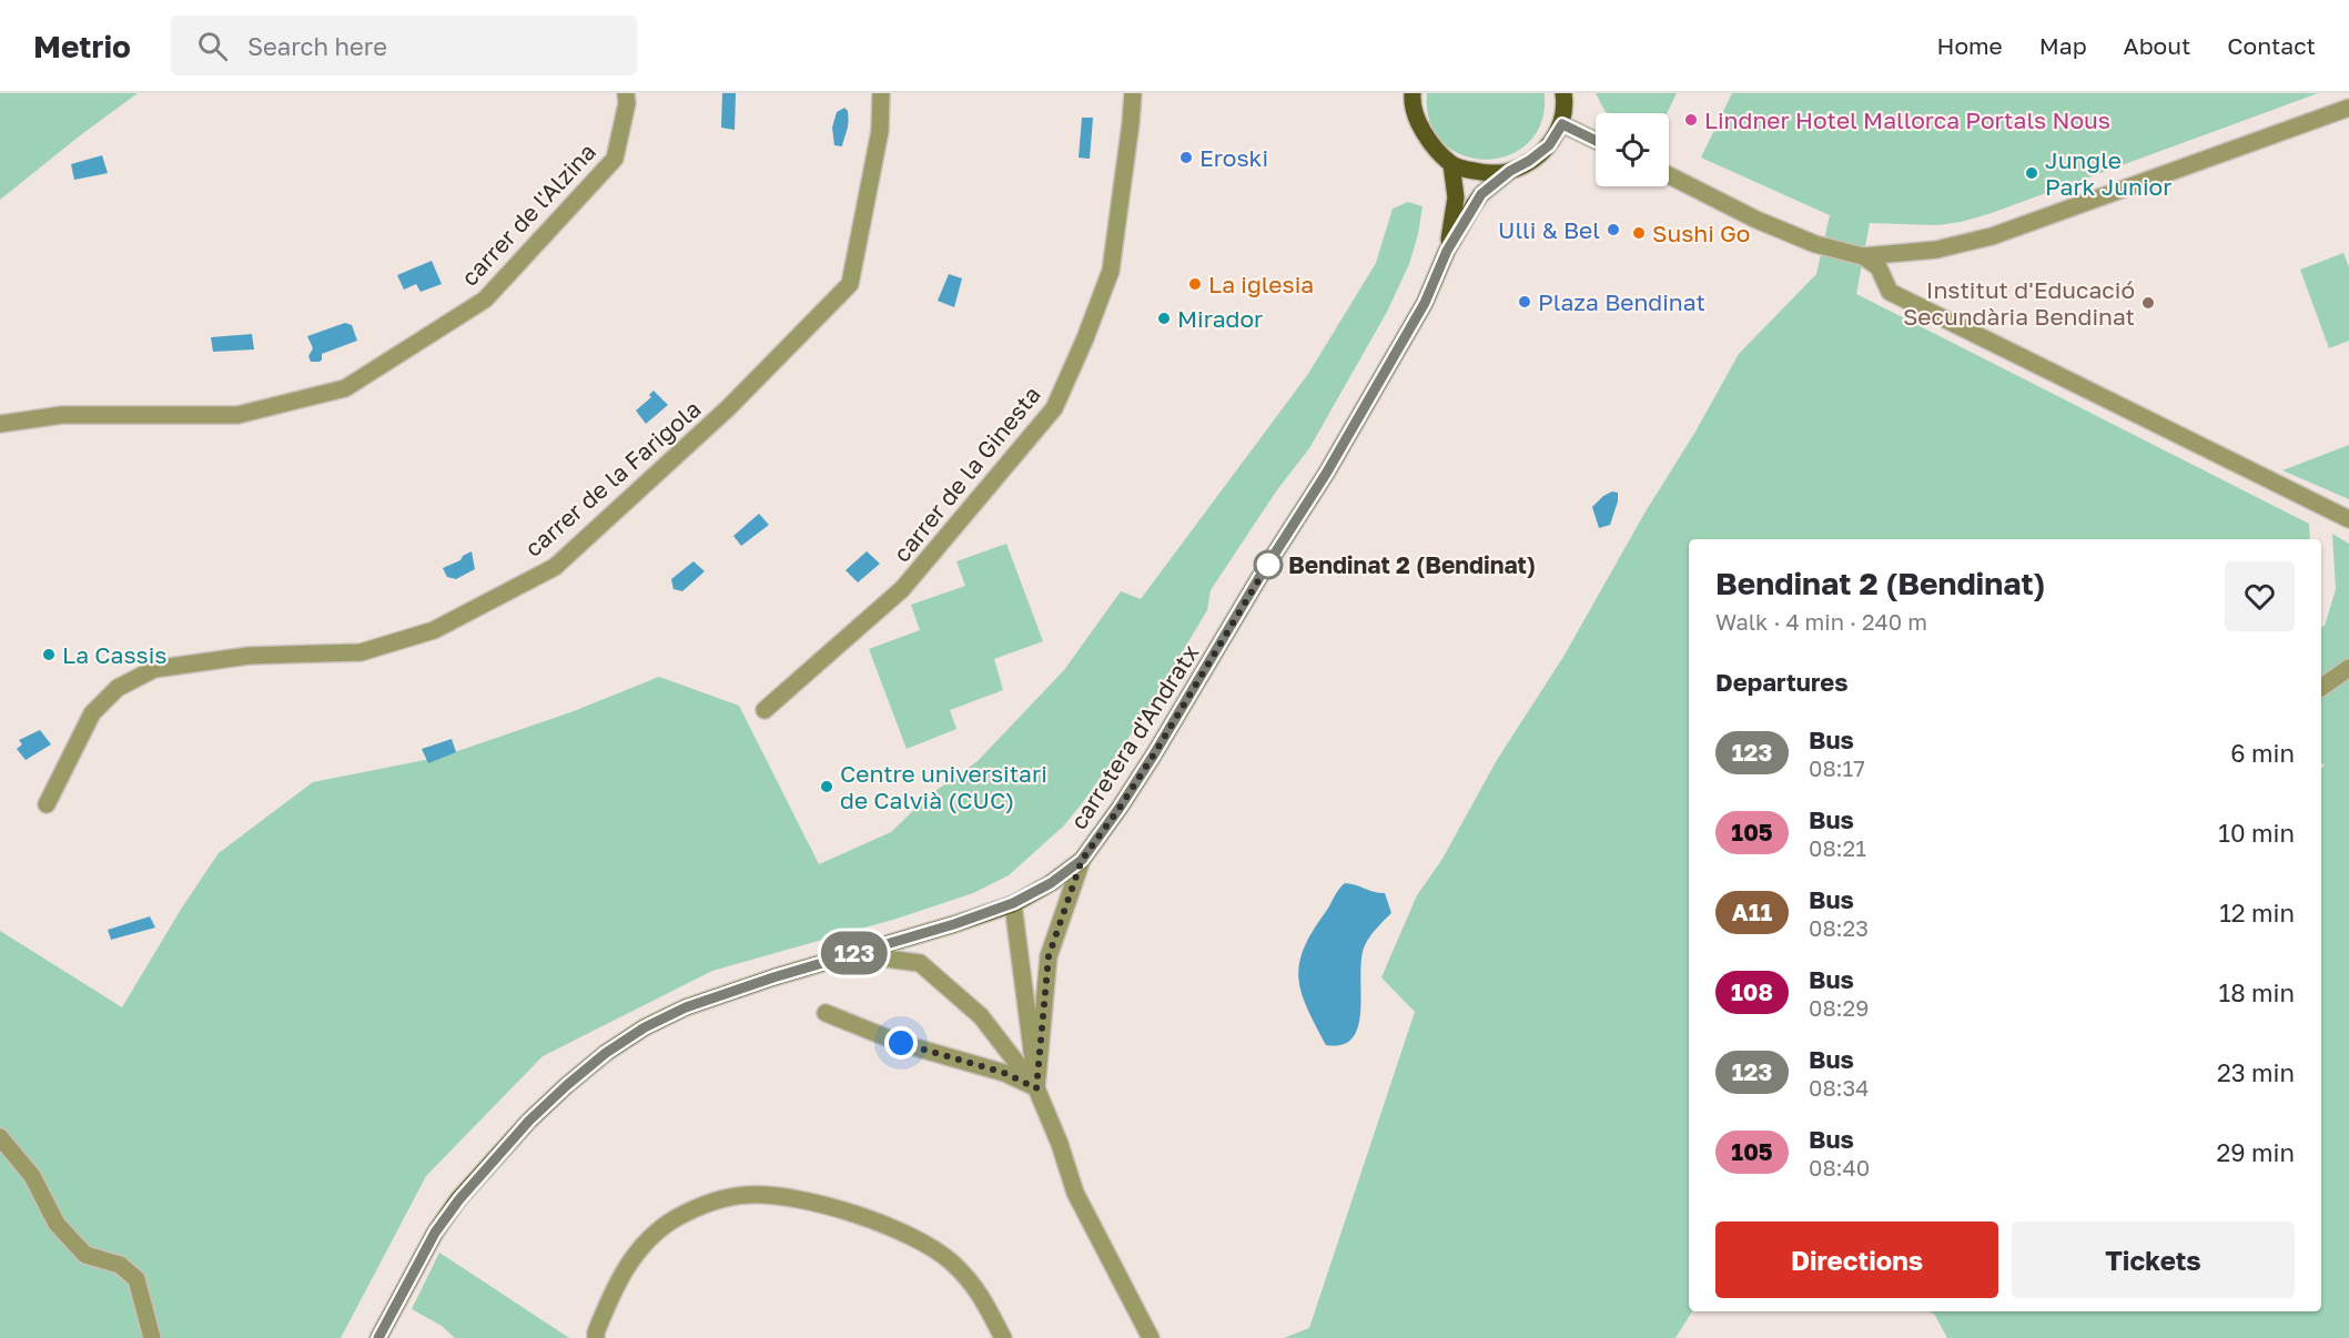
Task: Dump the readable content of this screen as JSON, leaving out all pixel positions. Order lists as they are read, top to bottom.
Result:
{
  "streets": {
    "main road": ["carretera d'Andratx"],
    "street": ["carrer de l'Alzina", "carrer de la Ginesta", "carrer de la Farigola"]
  },
  "places": [
    "Lindner Hotel Mallorca Portals Nous",
    "Eroski",
    "Jungle Park Junior",
    "Ulli & Bel",
    "Sushi Go",
    "La iglesia",
    "Plaza Bendinat",
    "Institut d'Educació Secundària Bendinat",
    "Mirador",
    "Bendinat 2 (Bendinat)",
    "La Cassis",
    "Centre universitari de Calvià (CUC)"
  ],
  "lines": ["bus line 123"],
  "page": {
    "header": "Metrio",
    "search": "Search here",
    "nav": [
      "Home",
      "Map",
      "About",
      "Contact"
    ],
    "on_map": "123",
    "heading": [
      ["Bendinat 2 (Bendinat)", "Walk · 4 min · 240 m"],
      "Departures"
    ],
    "list": [
      {
        "mark": "123",
        "name": "Bus",
        "note": "08:17",
        "value": "6 min"
      },
      {
        "mark": "105",
        "name": "Bus",
        "note": "08:21",
        "value": "10 min"
      },
      {
        "mark": "A11",
        "name": "Bus",
        "note": "08:23",
        "value": "12 min"
      },
      {
        "mark": "108",
        "name": "Bus",
        "note": "08:29",
        "value": "18 min"
      },
      {
        "mark": "123",
        "name": "Bus",
        "note": "08:34",
        "value": "23 min"
      },
      {
        "mark": "105",
        "name": "Bus",
        "note": "08:40",
        "value": "29 min"
      }
    ],
    "buttons": ["Directions", "Tickets"]
  }
}
